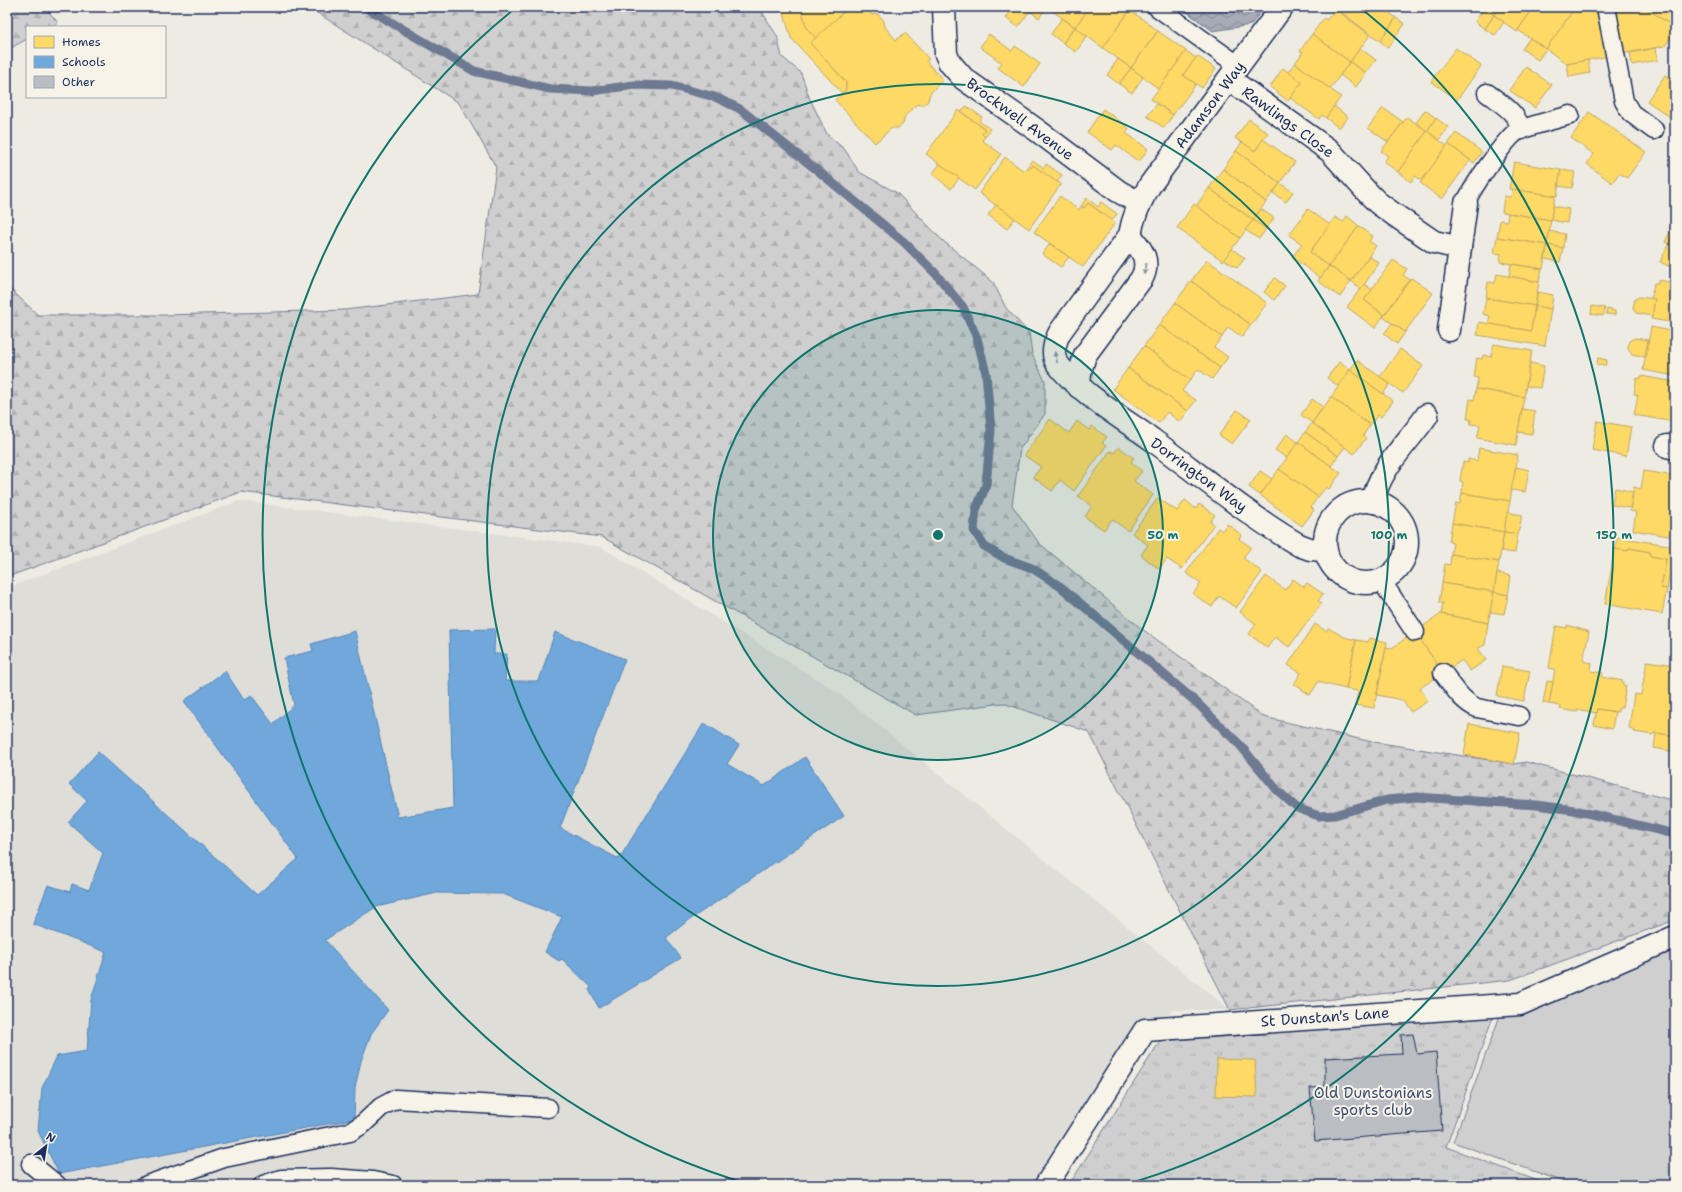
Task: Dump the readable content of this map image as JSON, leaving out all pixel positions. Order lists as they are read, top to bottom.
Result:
{
  "streets": {
    "street": [
      "Adamson Way",
      "Brockwell Avenue",
      "Rawlings Close",
      "Dorrington Way",
      "St Dunstan's Lane"
    ]
  },
  "crossings": [
    ["Adamson Way", "Brockwell Avenue"],
    ["Adamson Way", "Rawlings Close"],
    ["Adamson Way", "Dorrington Way"],
    ["Brockwell Avenue", "Dorrington Way"]
  ],
  "parks": ["Old Dunstonians sports club"],
  "legend": ["Homes", "Schools", "Other"],
  "north": "top right",
  "rings": ["50 m", "100 m", "150 m"]
}
